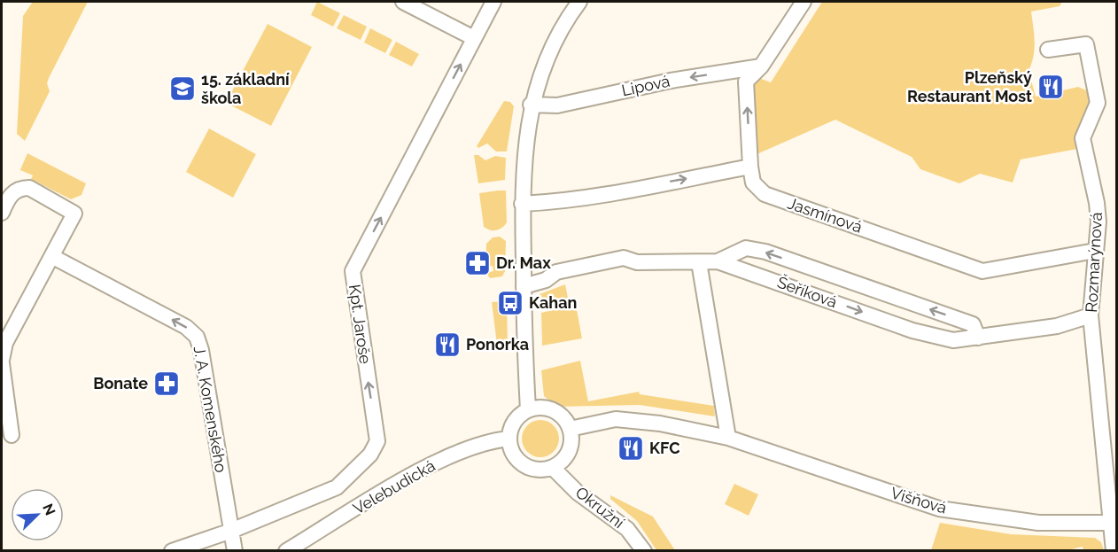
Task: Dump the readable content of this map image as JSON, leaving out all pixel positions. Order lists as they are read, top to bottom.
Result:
{
  "streets": {
    "street": [
      "Lipová",
      "Jasmínová",
      "Rozmarýnová",
      "Šeříková",
      "Kpt. Jaroše",
      "J. A. Komenského",
      "Velebudická",
      "Višňová",
      "Okružní"
    ]
  },
  "crossings": [
    ["Lipová", "Jasmínová"],
    ["Jasmínová", "Rozmarýnová"],
    ["Rozmarýnová", "Šeříková"],
    ["Rozmarýnová", "Višňová"],
    ["Kpt. Jaroše", "J. A. Komenského"],
    ["Velebudická", "Višňová"],
    ["Velebudická", "Okružní"],
    ["Višňová", "Okružní"]
  ],
  "one_way": ["Kpt. Jaroše", "J. A. Komenského"],
  "places": {
    "restaurant": ["Plzeňský Restaurant Most", "Ponorka", "KFC"],
    "school or university": ["15. základní škola"],
    "pharmacy": ["Dr. Max", "Bonate"],
    "bus stop": ["Kahan"]
  },
  "north": "top right"
}
